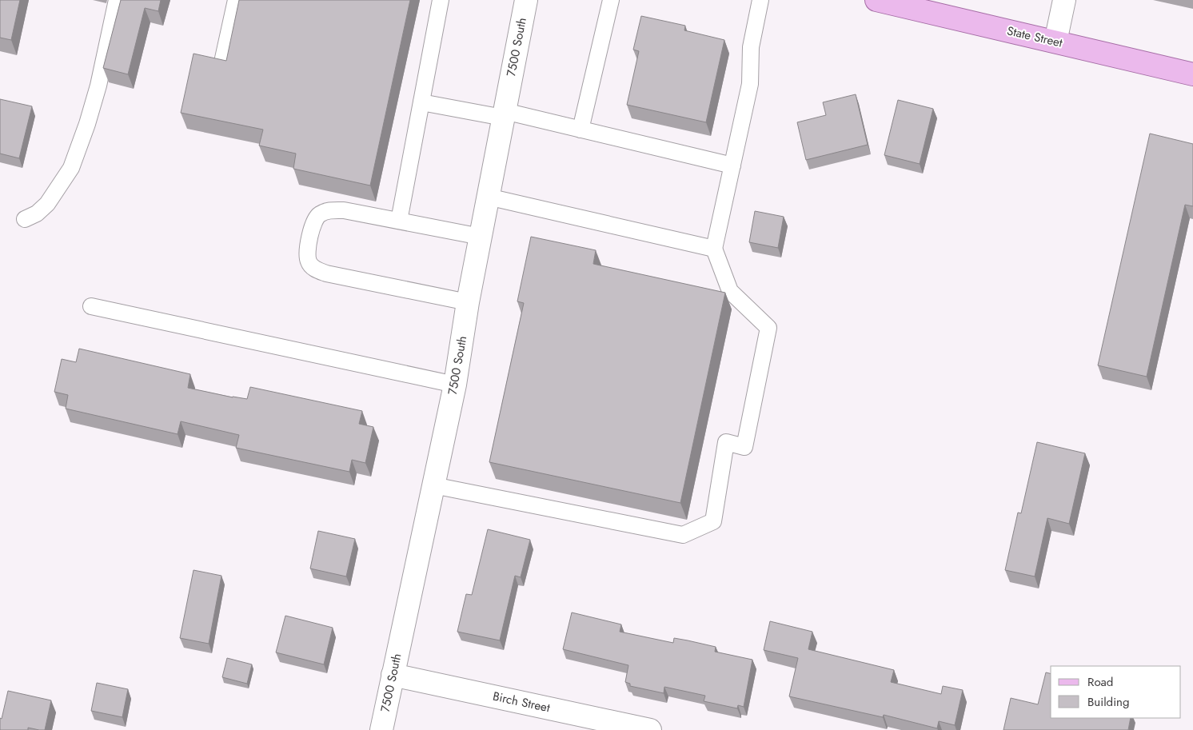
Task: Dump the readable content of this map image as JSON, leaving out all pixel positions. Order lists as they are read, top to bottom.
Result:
{
  "streets": {
    "main road": ["State Street"],
    "street": ["7500 South", "Birch Street"]
  },
  "crossings": [
    ["7500 South", "Birch Street"]
  ],
  "legend": ["Road", "Building"]
}
